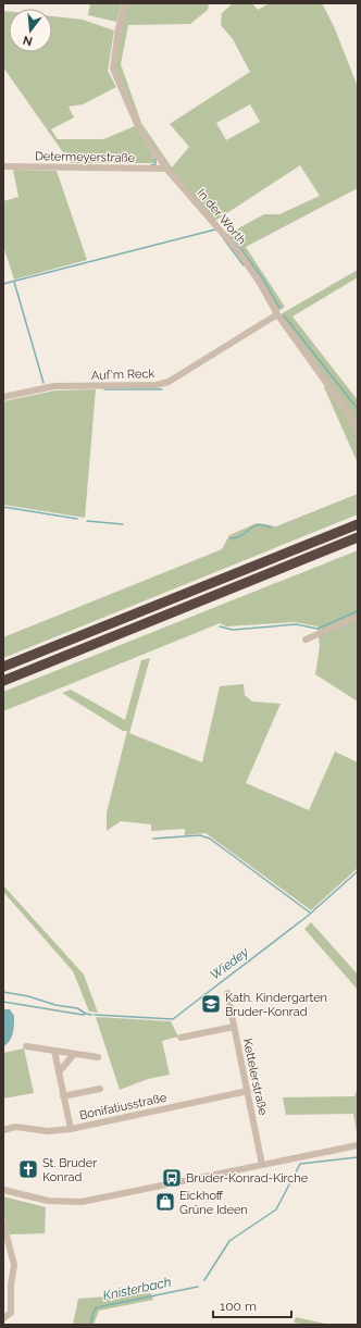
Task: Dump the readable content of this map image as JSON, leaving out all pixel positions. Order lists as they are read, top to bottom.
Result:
{
  "streets": {
    "street": [
      "Determeyerstraße",
      "In der Worth",
      "Auf'm Reck",
      "Kettelerstraße",
      "Bonifatiusstraße"
    ]
  },
  "crossings": [
    ["Determeyerstraße", "In der Worth"],
    ["In der Worth", "Auf'm Reck"],
    ["Kettelerstraße", "Bonifatiusstraße"]
  ],
  "water": ["Wiedey", "Knisterbach"],
  "places": {
    "school or university": ["Kath. Kindergarten Bruder-Konrad"],
    "church": ["St. Bruder Konrad"],
    "bus stop": ["Bruder-Konrad-Kirche"],
    "shop": ["Eickhoff Grüne Ideen"]
  },
  "scale_bar": "100 m",
  "north": "bottom"
}
